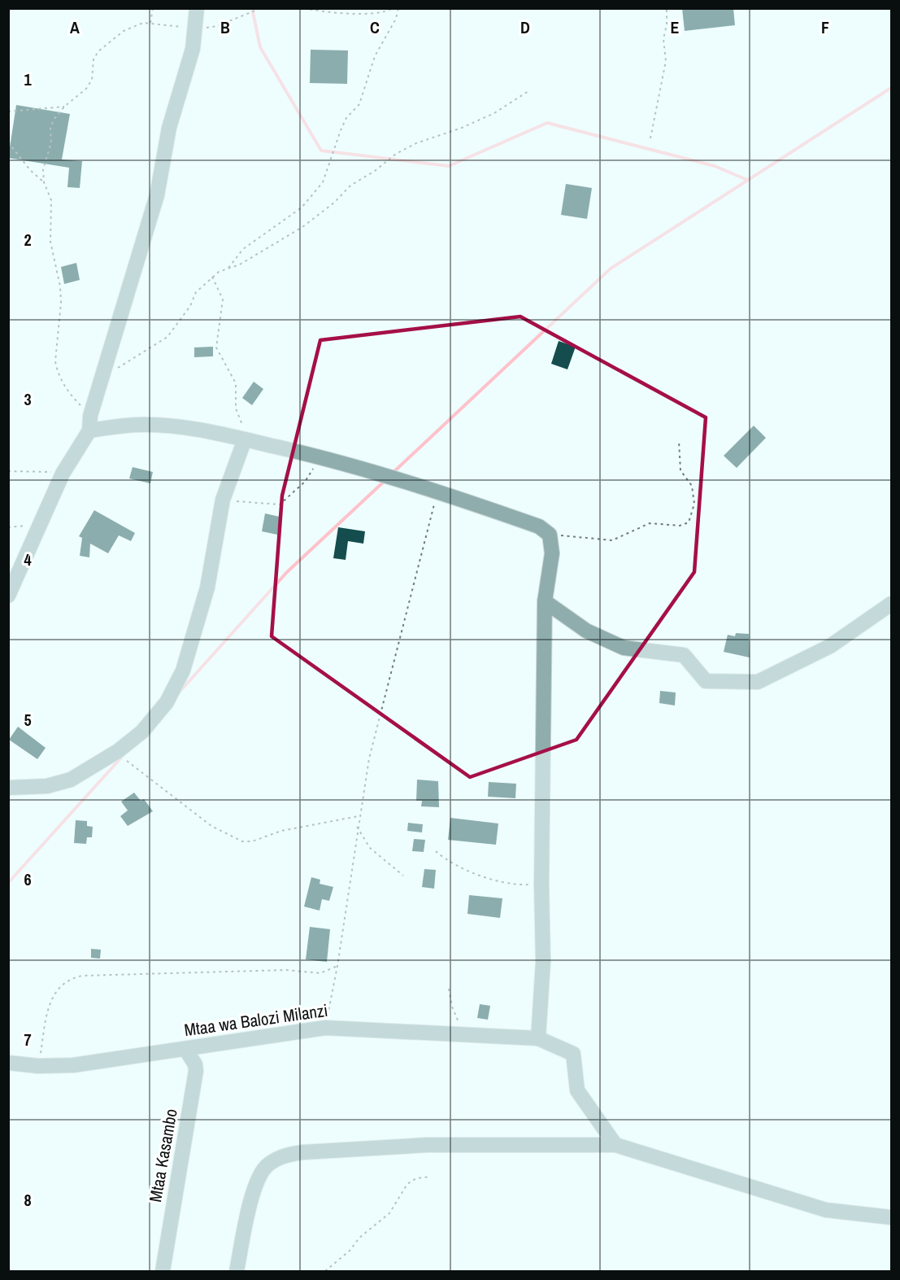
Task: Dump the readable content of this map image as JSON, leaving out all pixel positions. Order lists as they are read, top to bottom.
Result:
{
  "streets": {
    "street": ["Mtaa wa Balozi Milanzi", "Mtaa Kasambo"]
  },
  "crossings": [
    ["Mtaa wa Balozi Milanzi", "Mtaa Kasambo"]
  ],
  "grid": {
    "columns": [
      "A",
      "B",
      "C",
      "D",
      "E",
      "F"
    ],
    "rows": [
      "1",
      "2",
      "3",
      "4",
      "5",
      "6",
      "7",
      "8"
    ]
  }
}
